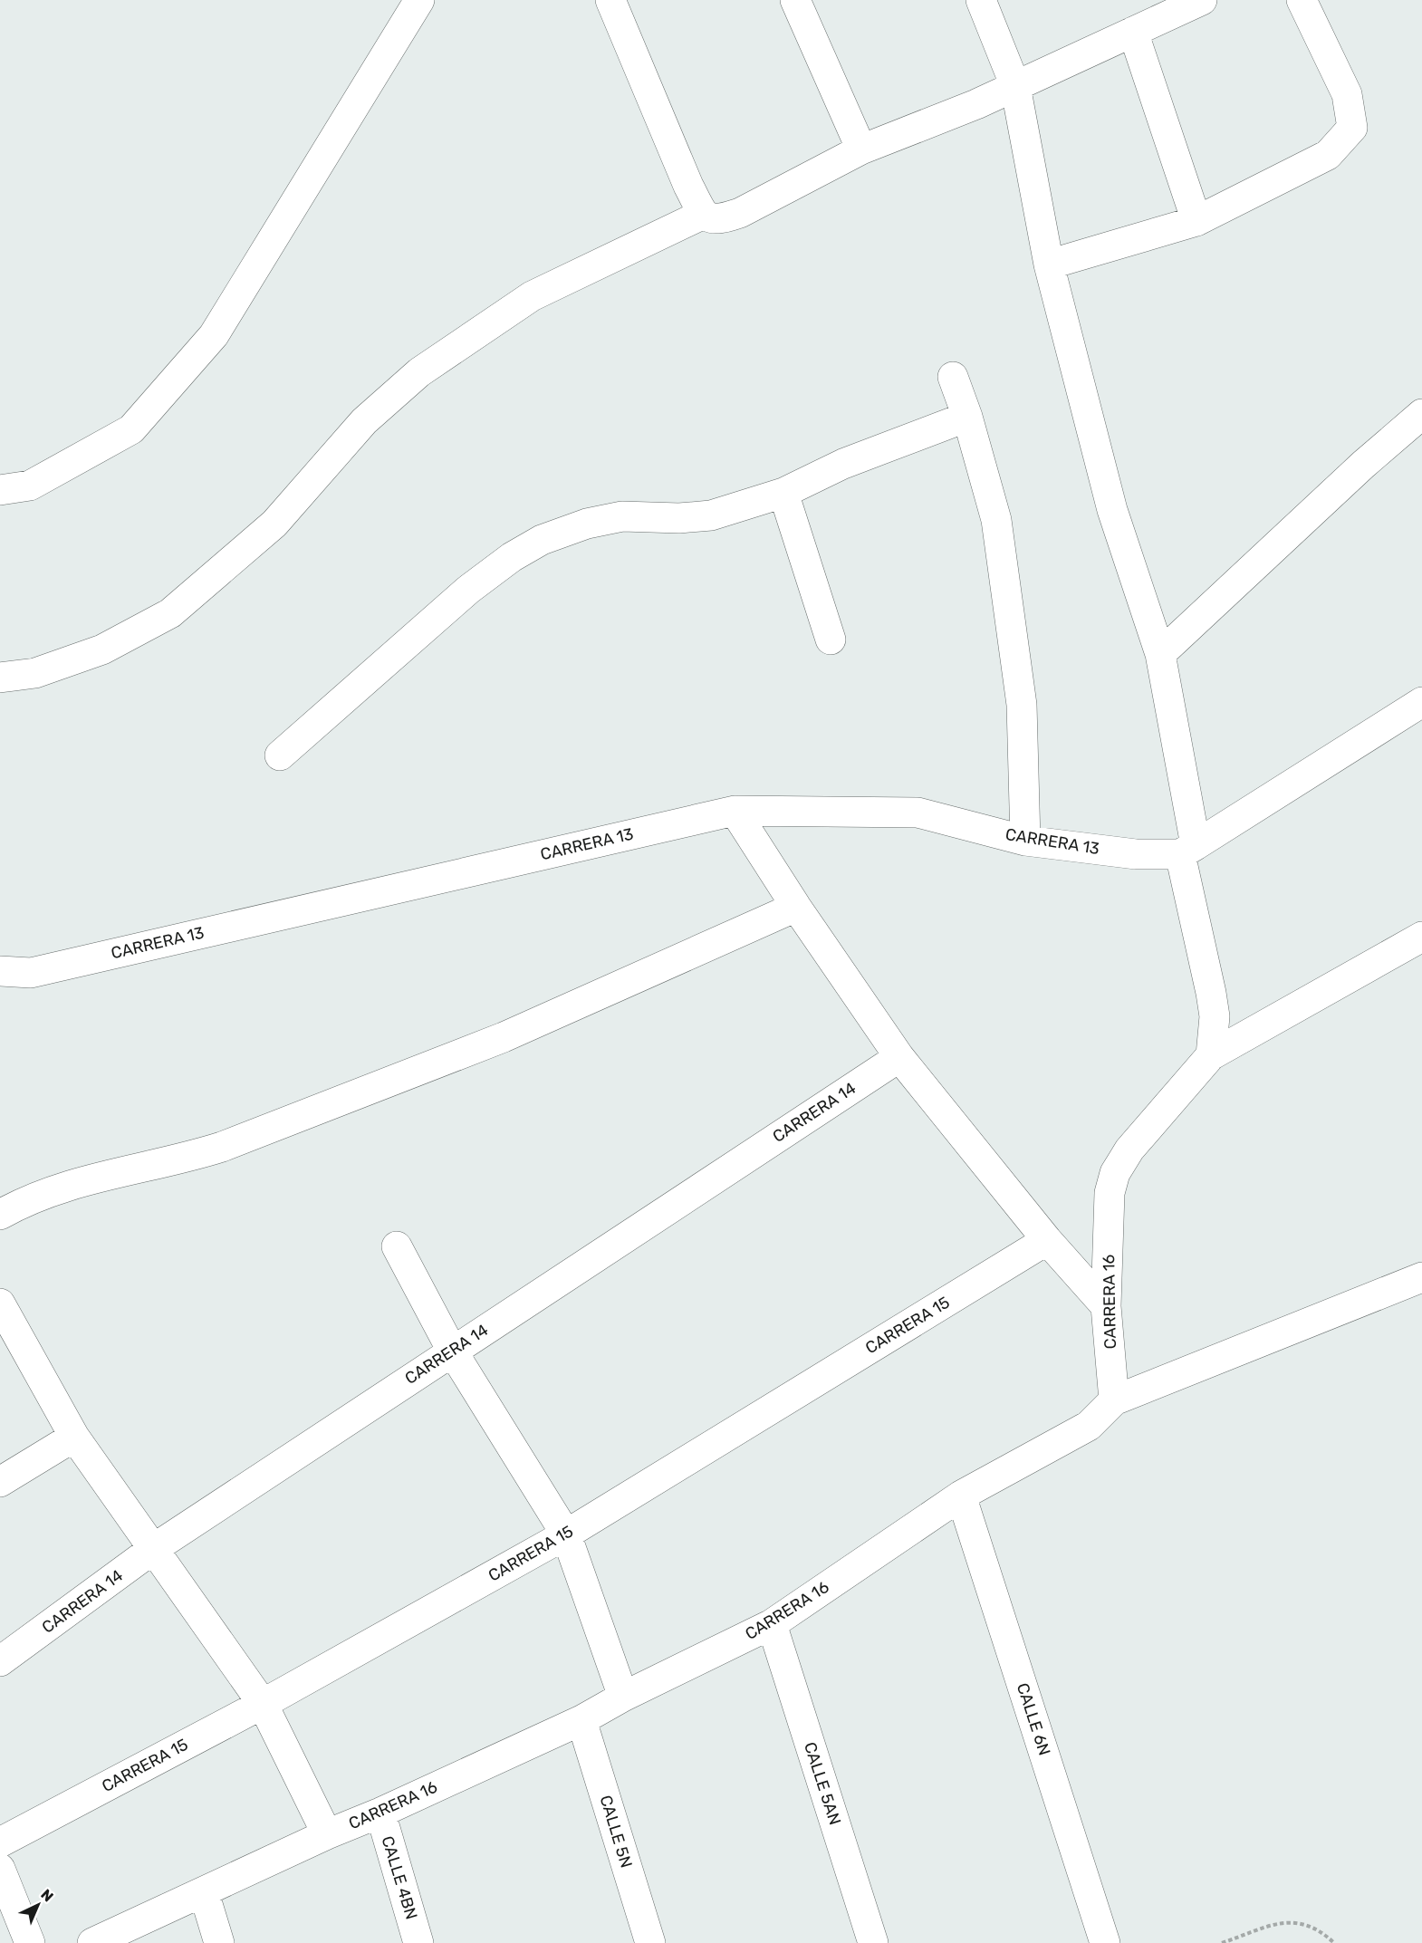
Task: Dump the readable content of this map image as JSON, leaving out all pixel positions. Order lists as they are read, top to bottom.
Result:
{
  "streets": {
    "street": [
      "CARRERA 13",
      "CARRERA 14",
      "CARRERA 16",
      "CARRERA 15",
      "CALLE 6N",
      "CALLE 5AN",
      "CALLE 5N",
      "CALLE 4BN"
    ]
  },
  "crossings": [
    ["CARRERA 16", "CALLE 6N"],
    ["CARRERA 16", "CALLE 5AN"],
    ["CARRERA 16", "CALLE 5N"],
    ["CARRERA 16", "CALLE 4BN"]
  ],
  "north": "top right"
}
